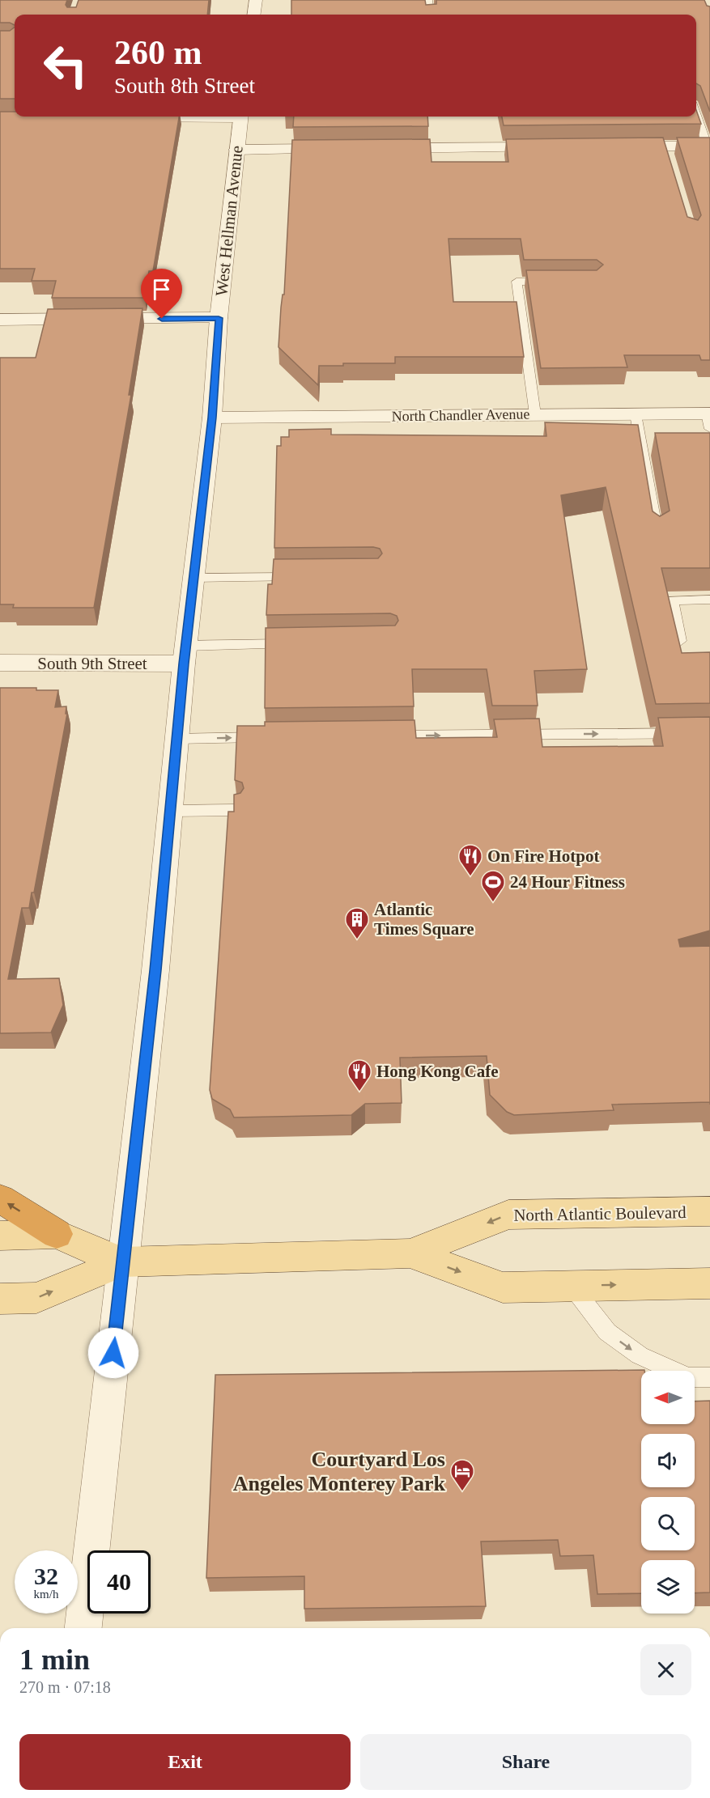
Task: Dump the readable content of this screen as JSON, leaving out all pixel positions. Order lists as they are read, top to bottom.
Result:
{
  "streets": {
    "main road": ["North Atlantic Boulevard"],
    "street": ["West Hellman Avenue", "North Chandler Avenue", "South 9th Street"]
  },
  "crossings": [
    ["West Hellman Avenue", "North Chandler Avenue"],
    ["West Hellman Avenue", "South 9th Street"],
    ["West Hellman Avenue", "North Atlantic Boulevard"]
  ],
  "places": {
    "restaurant": ["On Fire Hotpot", "Hong Kong Cafe"],
    "sports": ["24 Hour Fitness"],
    "building": ["Atlantic Times Square"],
    "hotel": ["Courtyard Los Angeles Monterey Park"]
  },
  "north": "left",
  "page": {
    "turn": ["260 m", "South 8th Street"],
    "speed": "32 km/h",
    "limit": "40",
    "heading": ["1 min", "270 m · 07:18"],
    "buttons": ["Exit", "Share"]
  }
}
